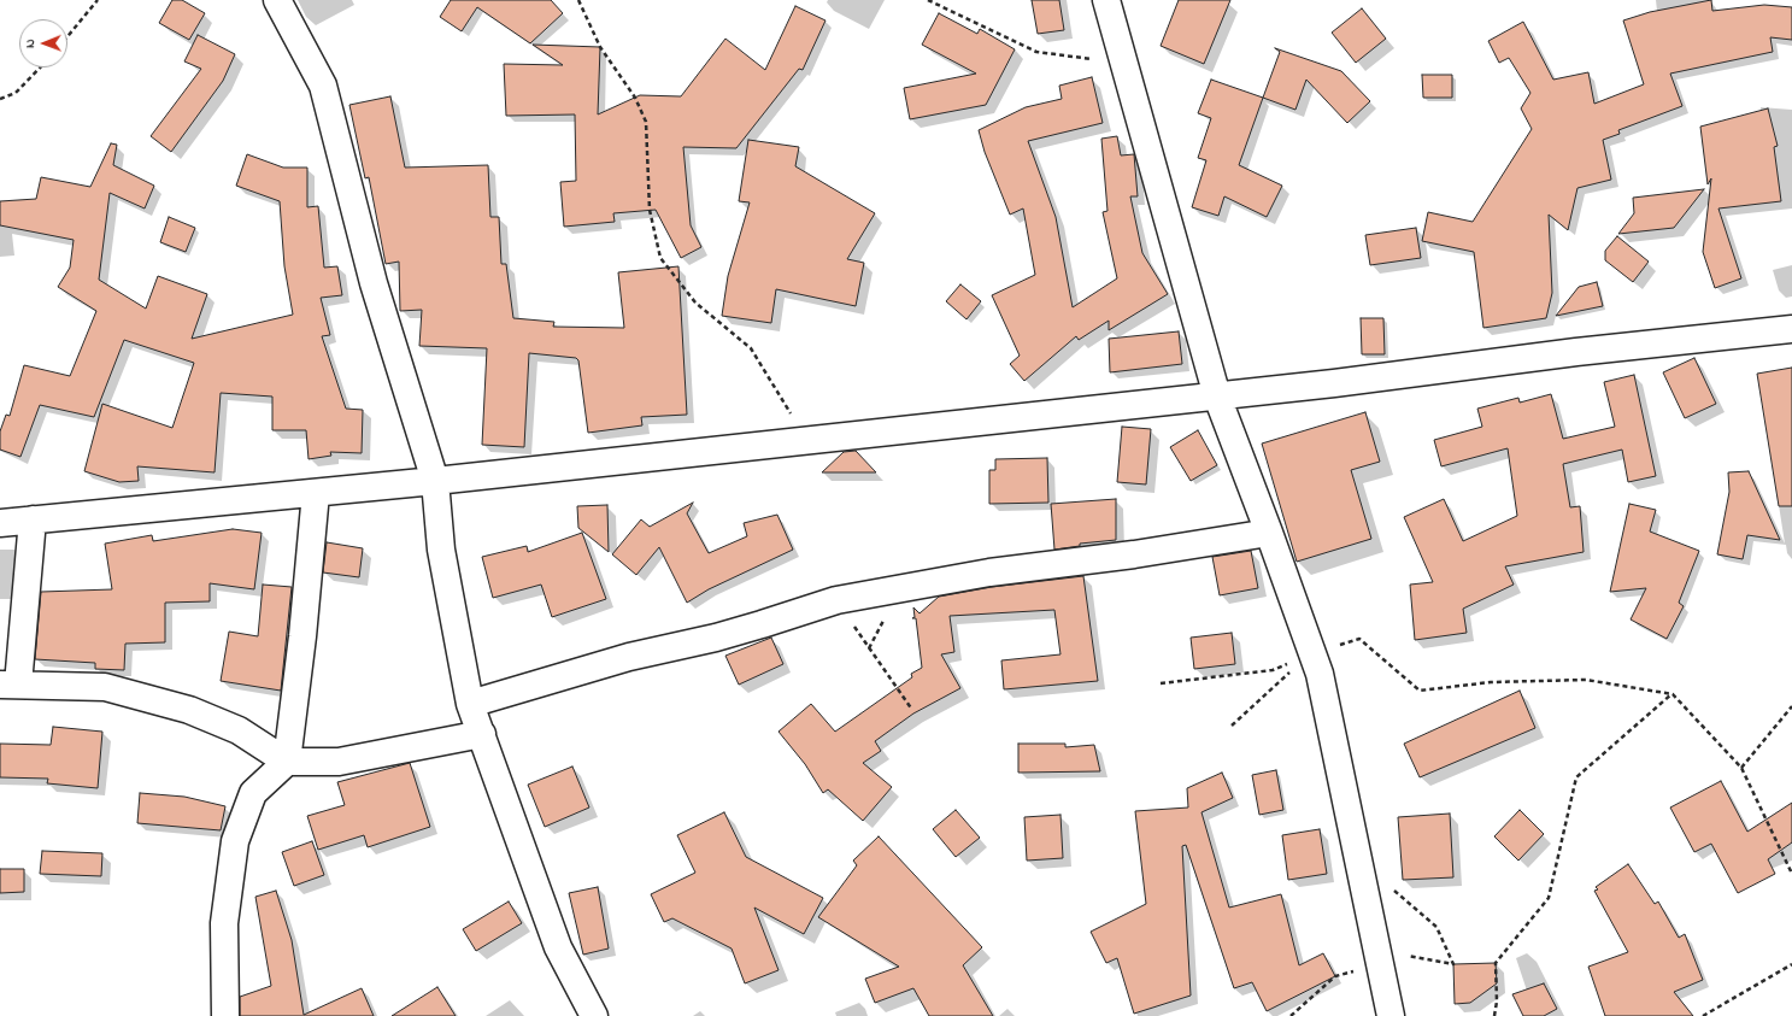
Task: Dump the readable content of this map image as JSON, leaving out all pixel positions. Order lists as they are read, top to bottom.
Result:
{
  "north": "left"
}
